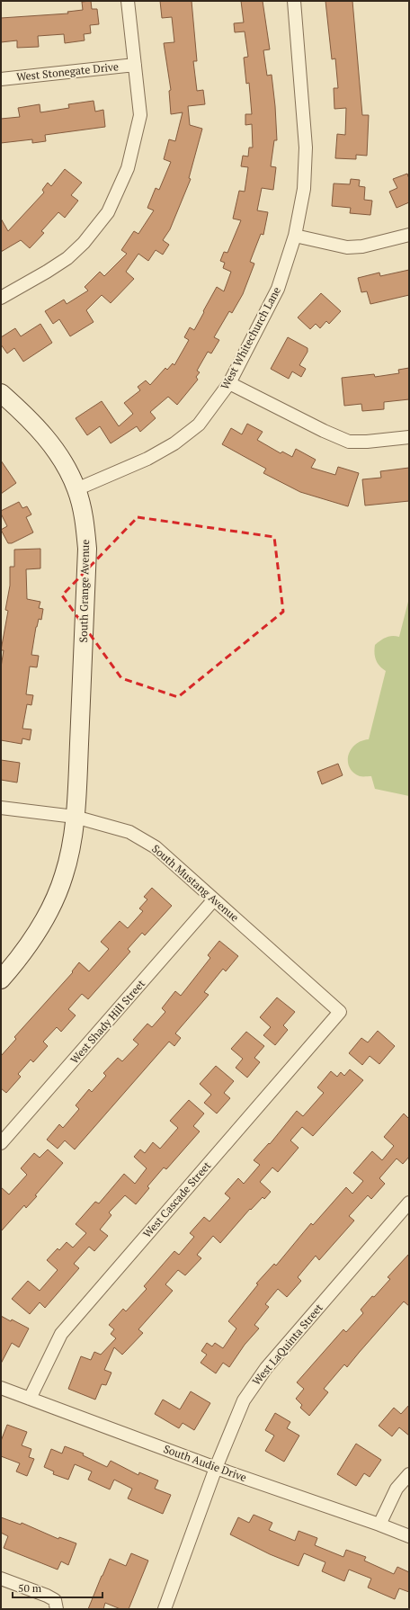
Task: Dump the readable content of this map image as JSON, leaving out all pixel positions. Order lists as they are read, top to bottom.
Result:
{
  "streets": {
    "street": [
      "West Stonegate Drive",
      "West Whitechurch Lane",
      "South Grange Avenue",
      "South Mustang Avenue",
      "West Shady Hill Street",
      "West Cascade Street",
      "West LaQuinta Street",
      "South Audie Drive"
    ]
  },
  "crossings": [
    ["West Whitechurch Lane", "South Grange Avenue"],
    ["South Grange Avenue", "South Mustang Avenue"],
    ["South Mustang Avenue", "West Shady Hill Street"],
    ["South Mustang Avenue", "West Cascade Street"],
    ["West Cascade Street", "South Audie Drive"],
    ["West LaQuinta Street", "South Audie Drive"]
  ],
  "scale_bar": "50 m"
}
